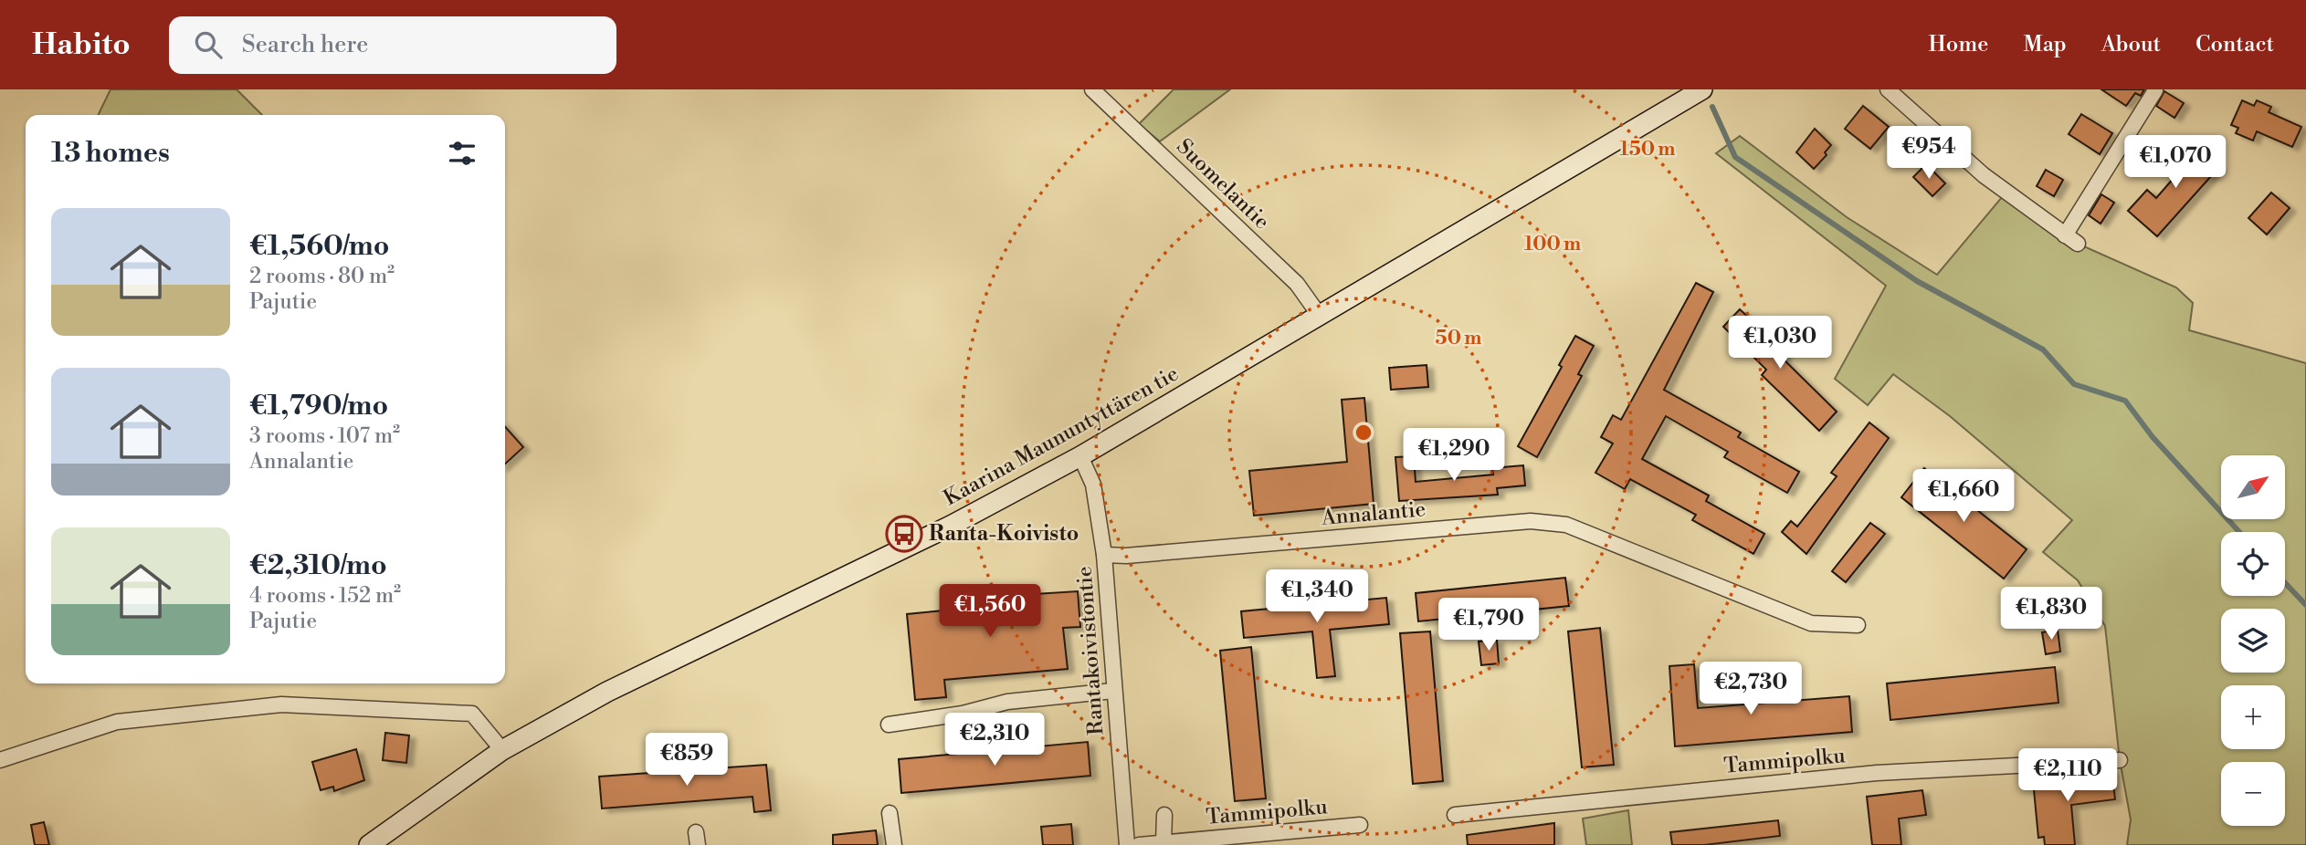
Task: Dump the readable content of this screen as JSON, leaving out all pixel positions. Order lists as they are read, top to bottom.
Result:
{
  "streets": {
    "main road": ["Kaarina Maununtyttären tie"],
    "street": [
      "Suomelantie",
      "Annalantie",
      "Rantakoivistontie",
      "Tammipolku"
    ]
  },
  "crossings": [
    ["Suomelantie", "Kaarina Maununtyttären tie"],
    ["Kaarina Maununtyttären tie", "Rantakoivistontie"],
    ["Annalantie", "Rantakoivistontie"]
  ],
  "places": {
    "bus stop": ["Ranta-Koivisto"]
  },
  "north": "top right",
  "page": {
    "header": "Habito",
    "search": "Search here",
    "nav": [
      "Home",
      "Map",
      "About",
      "Contact"
    ],
    "heading": "13 homes",
    "price": [
      "€954",
      "€1,070",
      "€1,030",
      "€1,290",
      "€1,660",
      "€1,340",
      "€1,560",
      "€1,830",
      "€1,790",
      "€2,730",
      "€2,310",
      "€859",
      "€2,110"
    ],
    "list": [
      {
        "name": "€1,560/mo",
        "note": "2 rooms · 80 m² · Pajutie"
      },
      {
        "name": "€1,790/mo",
        "note": "3 rooms · 107 m² · Annalantie"
      },
      {
        "name": "€2,310/mo",
        "note": "4 rooms · 152 m² · Pajutie"
      }
    ],
    "map_buttons": ["+", "−"]
  },
  "rings": ["150 m", "100 m", "50 m"]
}
